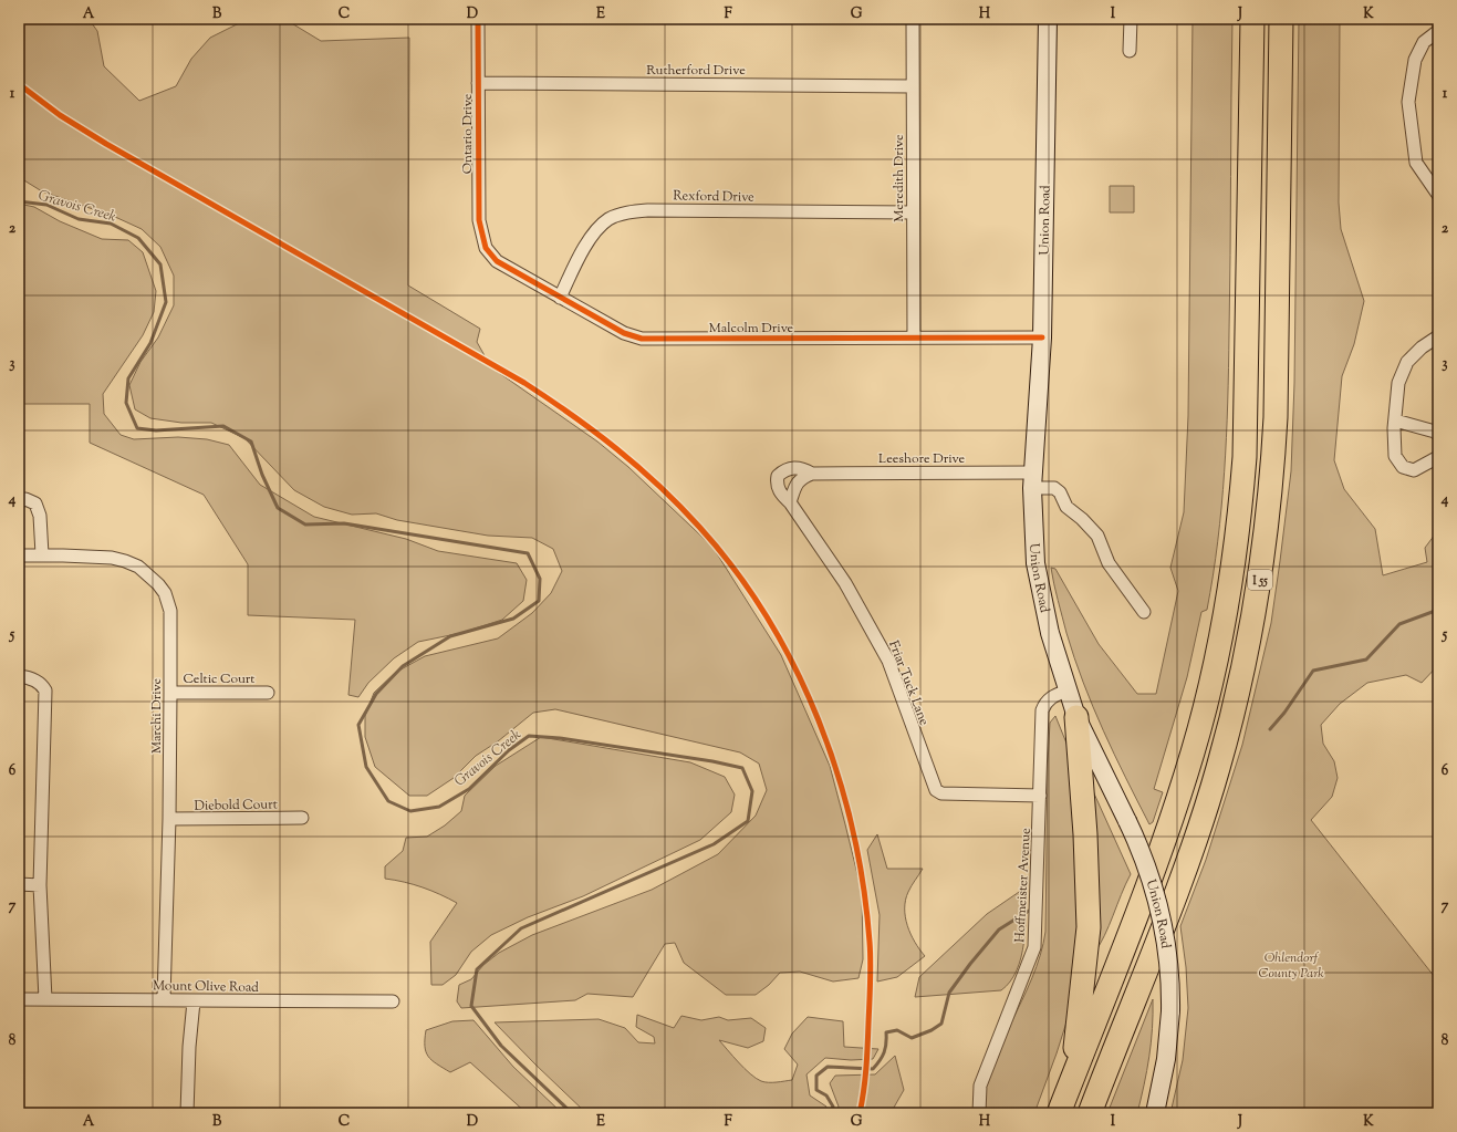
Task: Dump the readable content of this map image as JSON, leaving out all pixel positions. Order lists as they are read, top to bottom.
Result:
{
  "streets": {
    "highway": ["I 55"],
    "main road": ["Union Road"],
    "street": [
      "Rutherford Drive",
      "Ontario Drive",
      "Meredith Drive",
      "Rexford Drive",
      "Malcolm Drive",
      "Leeshore Drive",
      "Celtic Court",
      "Friar Tuck Lane",
      "Marchi Drive",
      "Diebold Court",
      "Hoffmeister Avenue",
      "Mount Olive Road"
    ]
  },
  "crossings": [
    ["Rutherford Drive", "Ontario Drive"],
    ["Rutherford Drive", "Meredith Drive"],
    ["Ontario Drive", "Malcolm Drive"],
    ["Meredith Drive", "Rexford Drive"],
    ["Meredith Drive", "Malcolm Drive"],
    ["Rexford Drive", "Malcolm Drive"],
    ["Union Road", "Malcolm Drive"],
    ["Union Road", "Leeshore Drive"],
    ["Union Road", "Hoffmeister Avenue"],
    ["Leeshore Drive", "Friar Tuck Lane"],
    ["Celtic Court", "Marchi Drive"],
    ["Friar Tuck Lane", "Hoffmeister Avenue"],
    ["Marchi Drive", "Diebold Court"],
    ["Marchi Drive", "Mount Olive Road"]
  ],
  "water": ["Gravois Creek"],
  "parks": ["Ohlendorf County Park"],
  "grid": {
    "columns": [
      "A",
      "B",
      "C",
      "D",
      "E",
      "F",
      "G",
      "H",
      "I",
      "J",
      "K"
    ],
    "rows": [
      "1",
      "2",
      "3",
      "4",
      "5",
      "6",
      "7",
      "8"
    ]
  }
}
